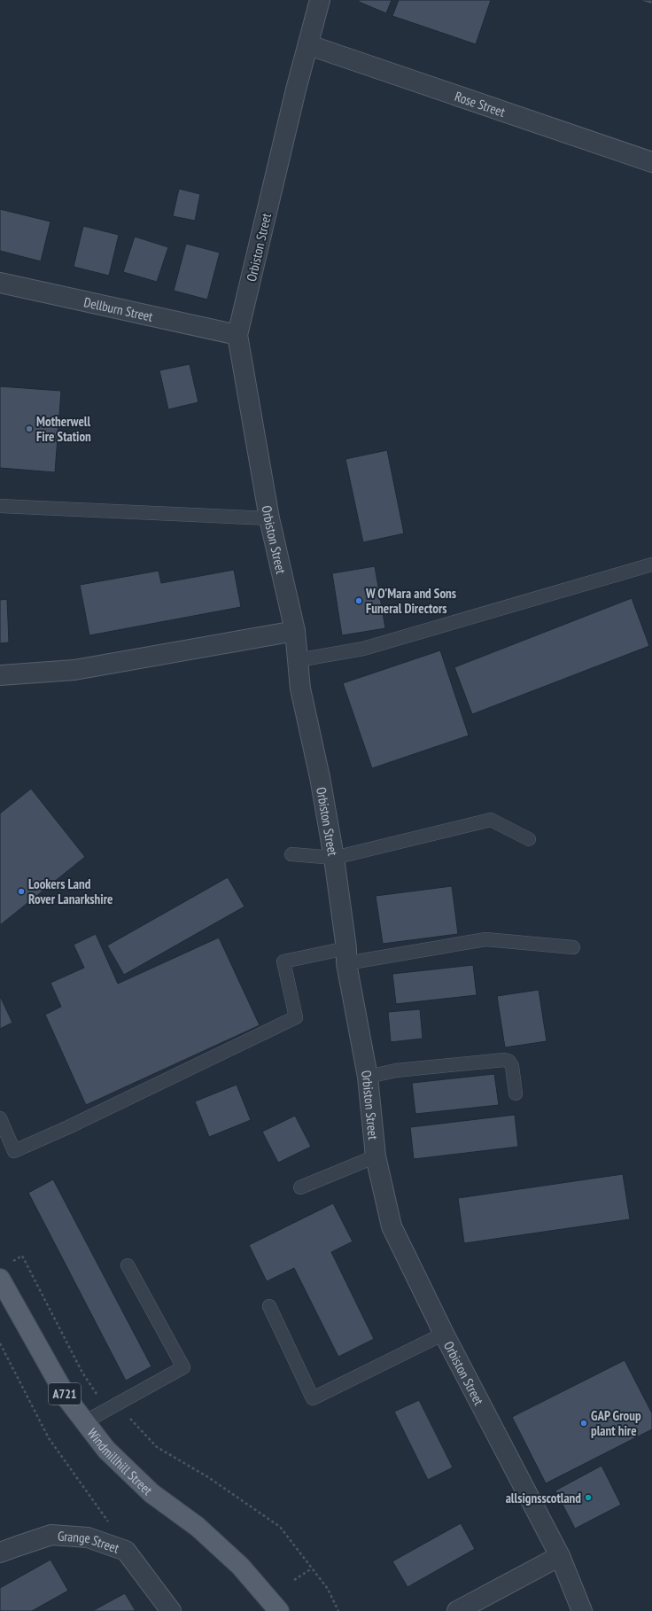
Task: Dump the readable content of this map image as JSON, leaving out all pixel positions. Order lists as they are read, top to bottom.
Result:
{
  "streets": {
    "main road": ["A721", "Windmillhill Street"],
    "street": [
      "Rose Street",
      "Orbiston Street",
      "Dellburn Street",
      "Grange Street"
    ]
  },
  "crossings": [
    ["Rose Street", "Orbiston Street"],
    ["Orbiston Street", "Dellburn Street"]
  ],
  "places": [
    "Motherwell Fire Station",
    "W O'Mara and Sons Funeral Directors",
    "Lookers Land Rover Lanarkshire",
    "GAP Group plant hire",
    "allsignsscotland"
  ]
}
